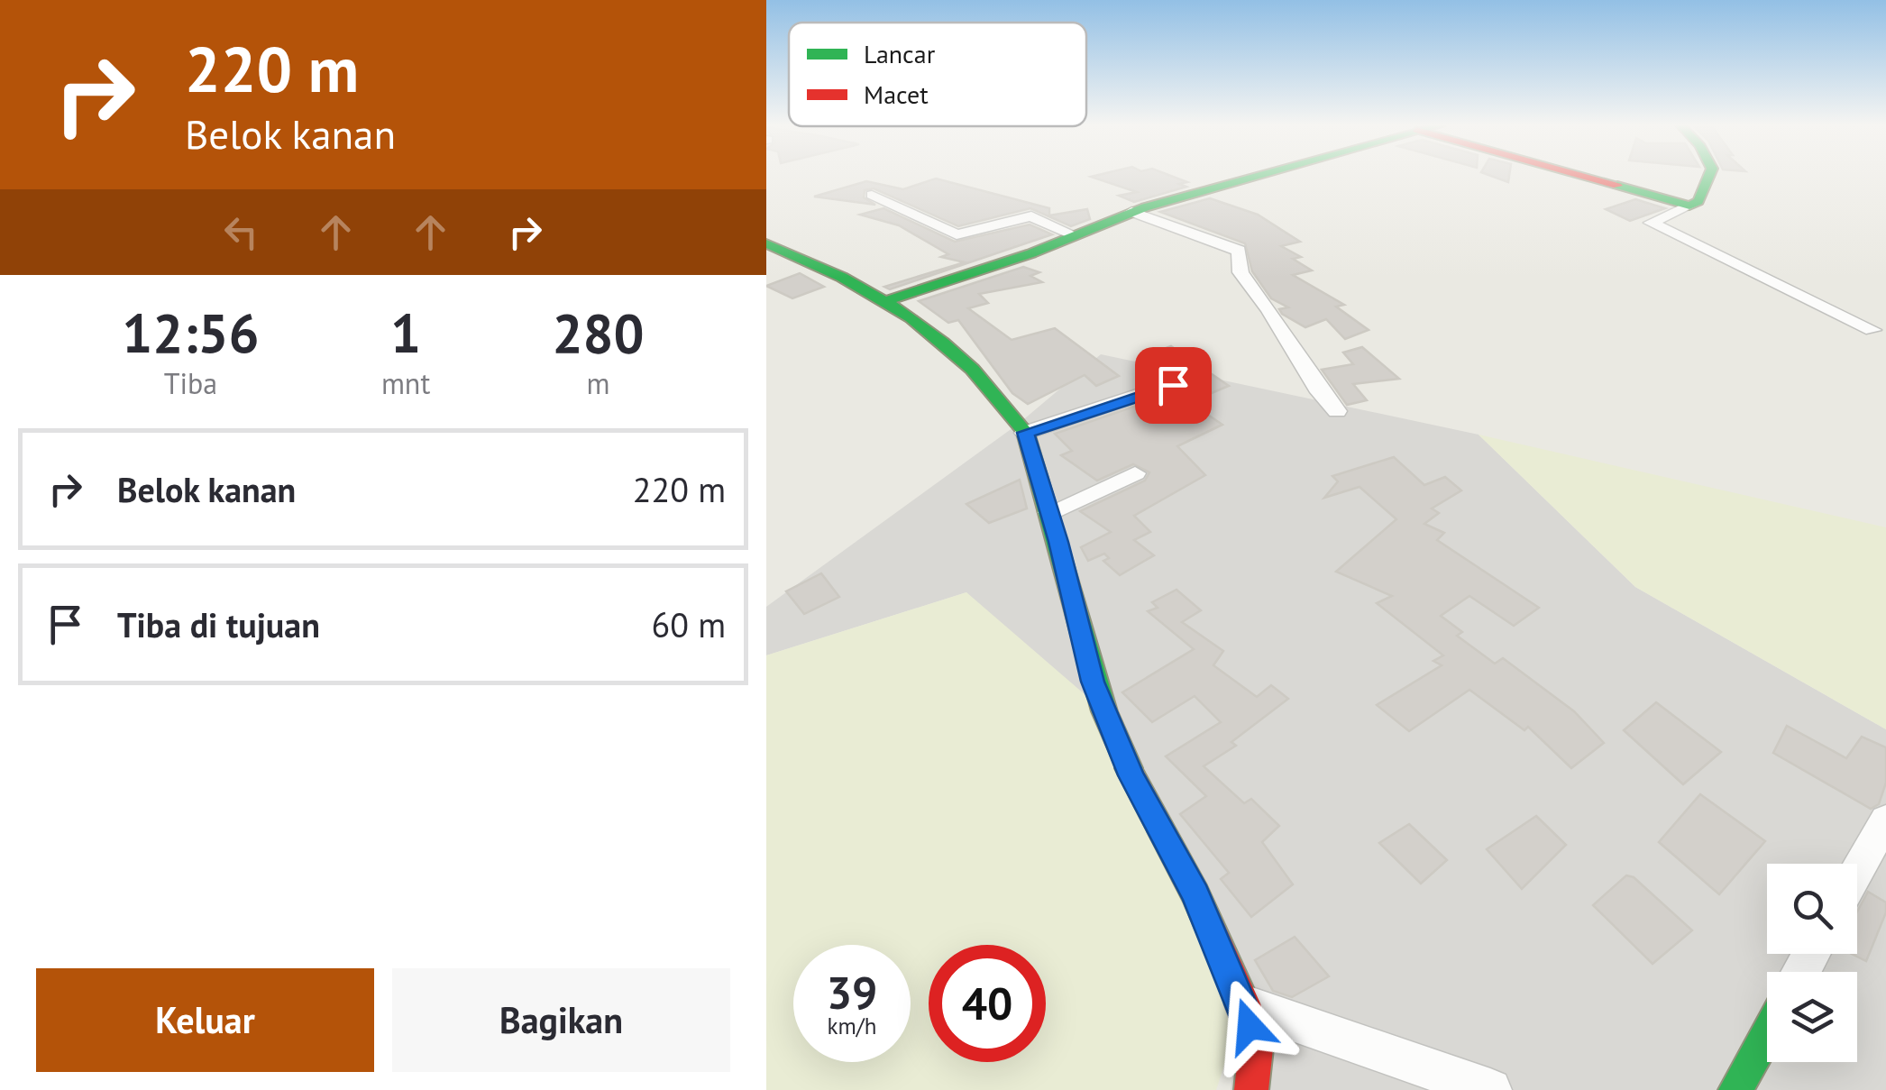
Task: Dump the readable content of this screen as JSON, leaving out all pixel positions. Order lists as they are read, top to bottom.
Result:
{
  "legend": ["Lancar", "Macet"],
  "page": {
    "turn": ["220 m", "Belok kanan"],
    "eta": [
      "12:56",
      "Tiba",
      "1",
      "mnt",
      "280",
      "m"
    ],
    "list": [
      {
        "name": "Belok kanan",
        "value": "220 m"
      },
      {
        "name": "Tiba di tujuan",
        "value": "60 m"
      }
    ],
    "speed": "39 km/h",
    "limit": "40",
    "buttons": ["Keluar", "Bagikan"]
  }
}
